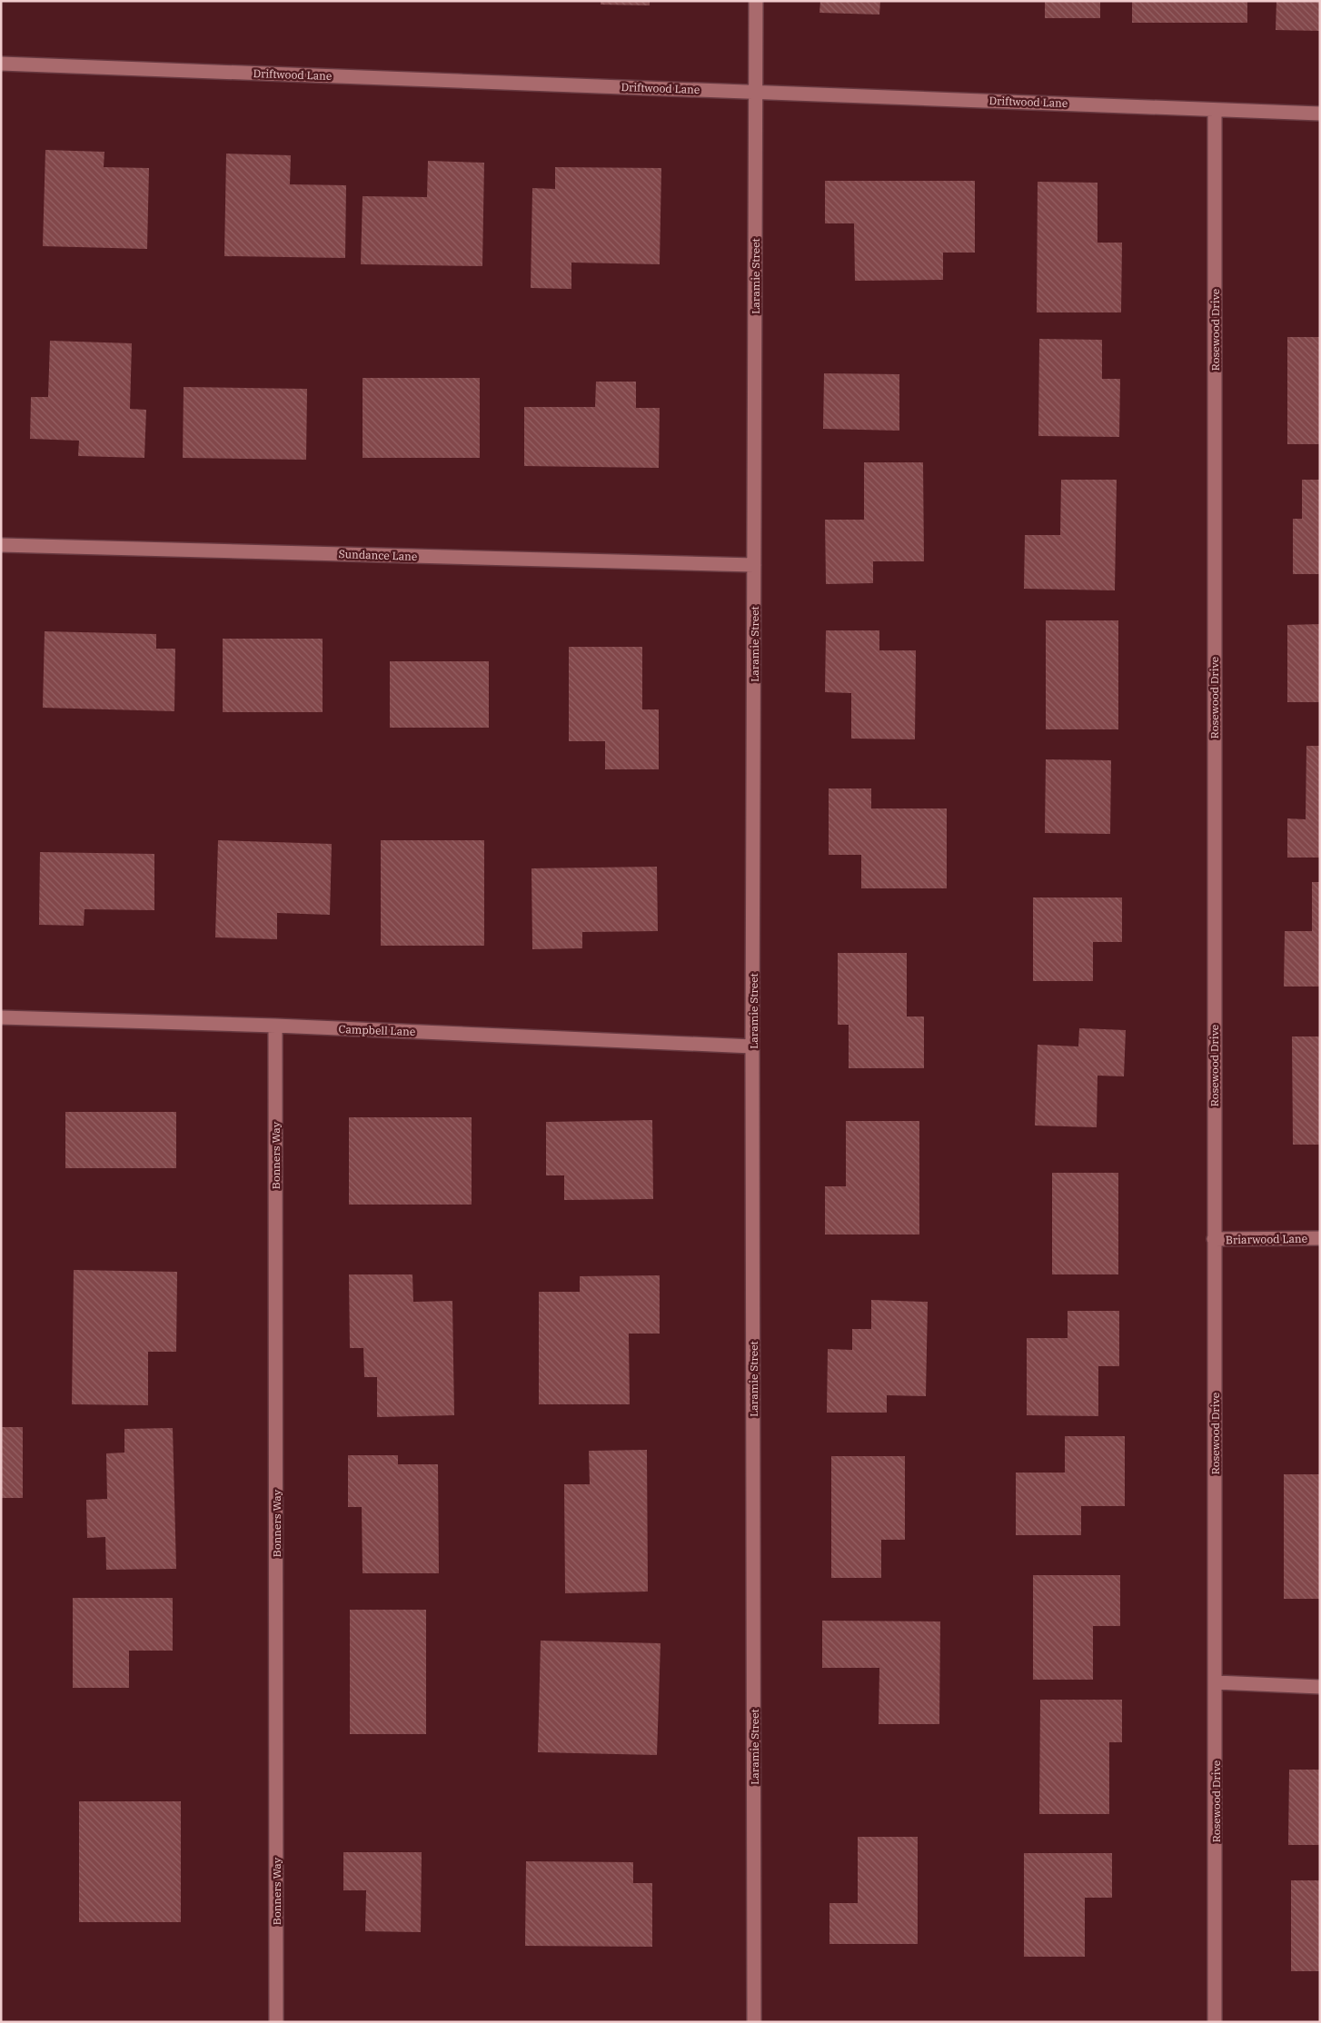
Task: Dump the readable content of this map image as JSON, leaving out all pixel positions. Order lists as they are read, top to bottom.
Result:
{
  "streets": {
    "street": [
      "Driftwood Lane",
      "Laramie Street",
      "Rosewood Drive",
      "Sundance Lane",
      "Campbell Lane",
      "Bonners Way",
      "Briarwood Lane"
    ]
  },
  "crossings": [
    ["Driftwood Lane", "Laramie Street"],
    ["Driftwood Lane", "Rosewood Drive"],
    ["Laramie Street", "Sundance Lane"],
    ["Laramie Street", "Campbell Lane"],
    ["Rosewood Drive", "Briarwood Lane"],
    ["Campbell Lane", "Bonners Way"]
  ]
}
